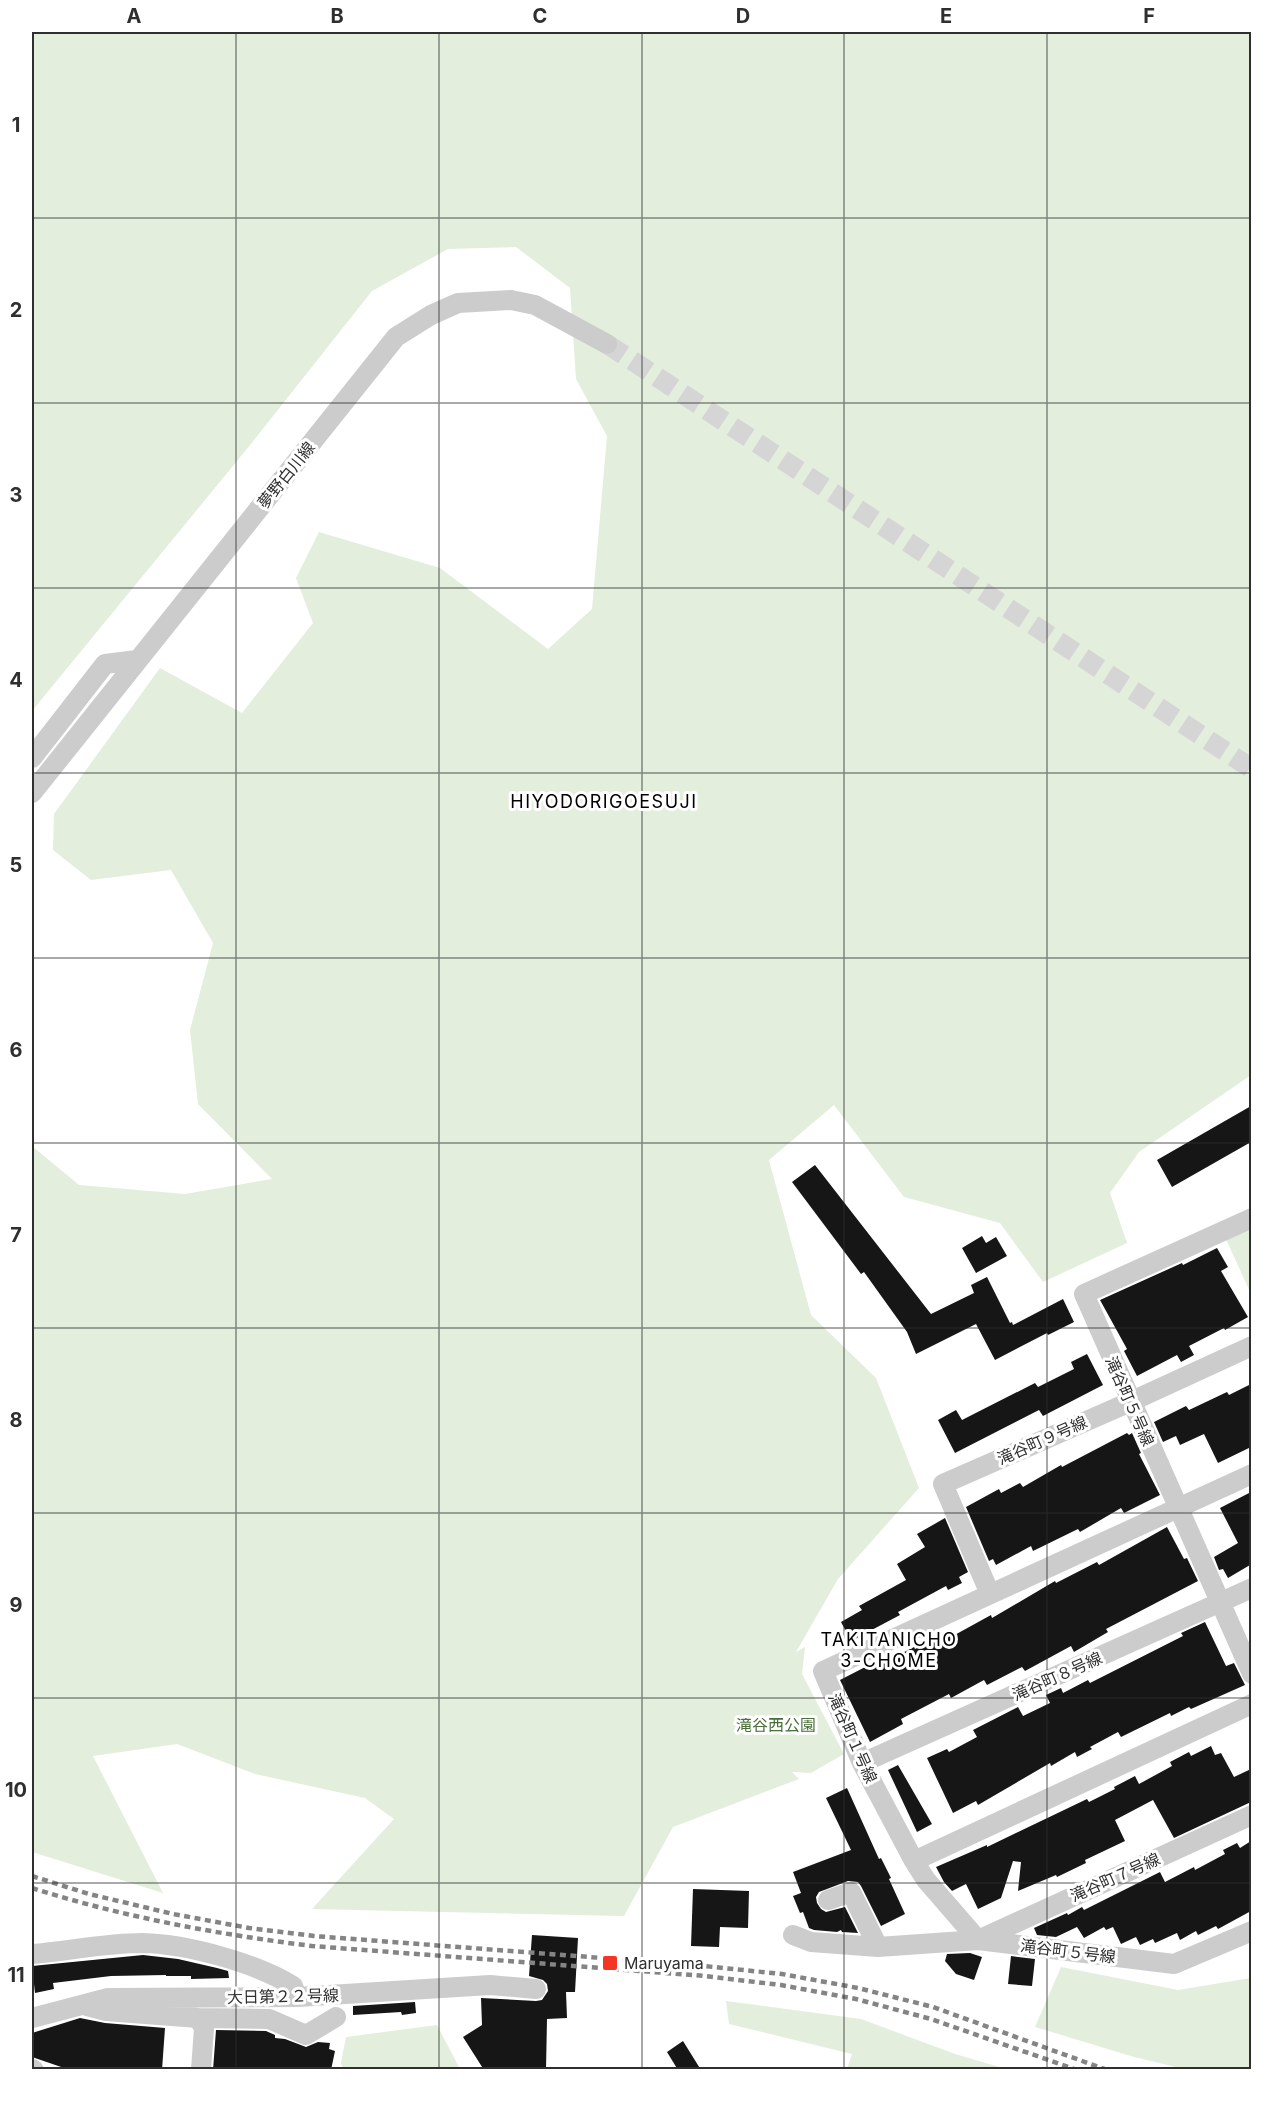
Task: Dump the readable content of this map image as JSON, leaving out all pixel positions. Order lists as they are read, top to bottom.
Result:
{
  "streets": {
    "street": [
      "夢野白川線",
      "滝谷町５号線",
      "滝谷町９号線",
      "滝谷町８号線",
      "滝谷町１号線",
      "滝谷町７号線",
      "大日第２２号線"
    ]
  },
  "crossings": [
    ["滝谷町５号線", "滝谷町９号線"],
    ["滝谷町５号線", "滝谷町８号線"],
    ["滝谷町５号線", "滝谷町１号線"],
    ["滝谷町５号線", "滝谷町７号線"],
    ["滝谷町９号線", "滝谷町１号線"],
    ["滝谷町８号線", "滝谷町１号線"]
  ],
  "districts": ["HIYODORIGOESUJI", "TAKITANICHO 3-CHOME"],
  "parks": ["滝谷西公園"],
  "places": {
    "transit": ["Maruyama"]
  },
  "grid": {
    "columns": [
      "A",
      "B",
      "C",
      "D",
      "E",
      "F"
    ],
    "rows": [
      "1",
      "2",
      "3",
      "4",
      "5",
      "6",
      "7",
      "8",
      "9",
      "10",
      "11"
    ]
  }
}
